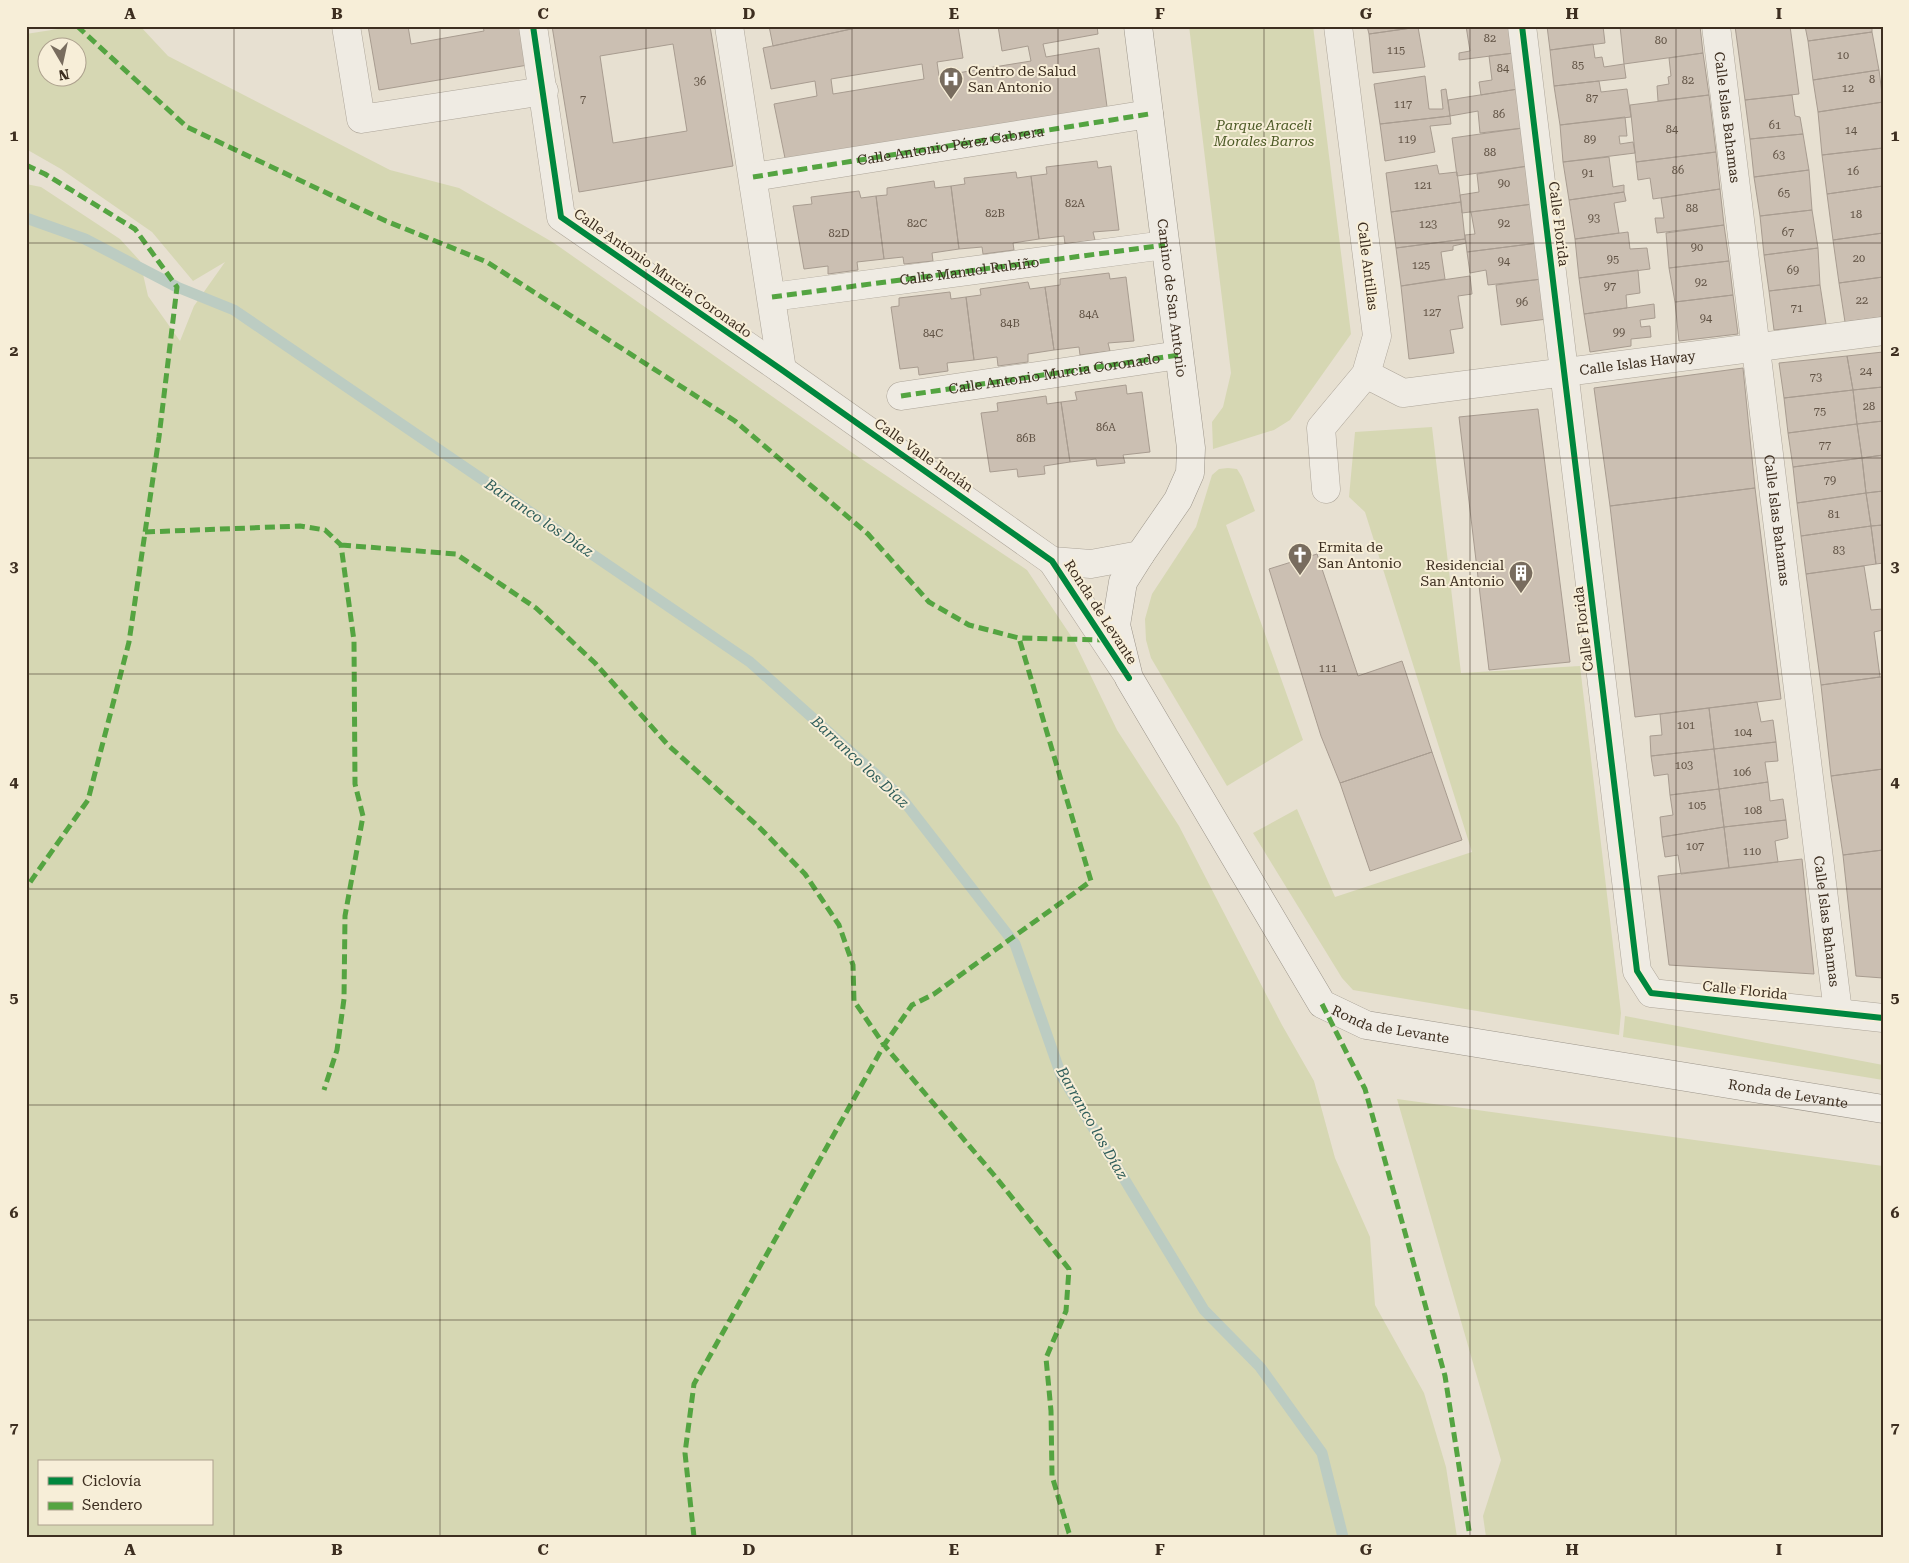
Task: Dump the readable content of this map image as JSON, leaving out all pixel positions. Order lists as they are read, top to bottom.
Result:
{
  "streets": {
    "street": [
      "Calle Islas Bahamas",
      "Calle Antonio Pérez Cabrera",
      "Calle Florida",
      "Calle Antillas",
      "Calle Manuel Rubiño",
      "Calle Antonio Murcia Coronado",
      "Camino de San Antonio",
      "Calle Islas Haway",
      "Calle Valle Inclán",
      "Ronda de Levante"
    ]
  },
  "crossings": [
    ["Calle Islas Bahamas", "Calle Florida"],
    ["Calle Islas Bahamas", "Calle Islas Haway"],
    ["Calle Antonio Pérez Cabrera", "Camino de San Antonio"],
    ["Calle Florida", "Calle Islas Haway"],
    ["Calle Antillas", "Calle Islas Haway"],
    ["Calle Manuel Rubiño", "Camino de San Antonio"],
    ["Calle Antonio Murcia Coronado", "Camino de San Antonio"],
    ["Calle Antonio Murcia Coronado", "Calle Valle Inclán"],
    ["Camino de San Antonio", "Ronda de Levante"],
    ["Calle Valle Inclán", "Ronda de Levante"]
  ],
  "water": ["Barranco los Díaz"],
  "parks": ["Parque Araceli Morales Barros"],
  "places": {
    "hospital": ["Centro de Salud San Antonio"],
    "church": ["Ermita de San Antonio"],
    "building": ["Residencial San Antonio"]
  },
  "house_numbers": [
    "82",
    "80",
    "115",
    "10",
    "85",
    "84",
    "8",
    "82",
    "36",
    "12",
    "87",
    "7",
    "117",
    "86",
    "61",
    "84",
    "14",
    "119",
    "89",
    "88",
    "63",
    "86",
    "16",
    "91",
    "90",
    "121",
    "65",
    "82A",
    "88",
    "82B",
    "18",
    "93",
    "82C",
    "92",
    "123",
    "67",
    "82D",
    "90",
    "20",
    "95",
    "94",
    "125",
    "69",
    "92",
    "97",
    "22",
    "96",
    "71",
    "127",
    "84A",
    "94",
    "84B",
    "99",
    "84C",
    "24",
    "73",
    "28",
    "75",
    "86A",
    "86B",
    "77",
    "79",
    "81",
    "83",
    "111",
    "101",
    "104",
    "103",
    "106",
    "105",
    "108",
    "107",
    "110"
  ],
  "legend": ["Ciclovía", "Sendero"],
  "north": "bottom",
  "grid": {
    "columns": [
      "A",
      "B",
      "C",
      "D",
      "E",
      "F",
      "G",
      "H",
      "I"
    ],
    "rows": [
      "1",
      "2",
      "3",
      "4",
      "5",
      "6",
      "7"
    ]
  }
}
